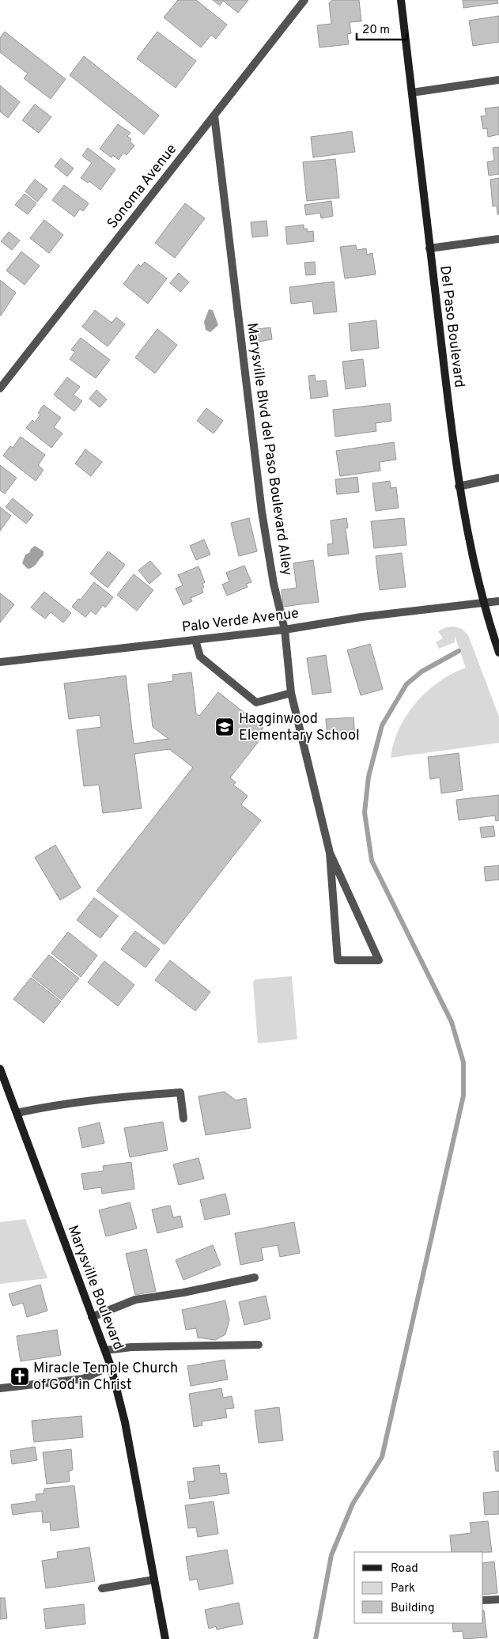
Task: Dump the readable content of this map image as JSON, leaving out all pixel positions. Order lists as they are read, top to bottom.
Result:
{
  "streets": {
    "main road": ["Del Paso Boulevard", "Marysville Boulevard"],
    "street": ["Sonoma Avenue", "Marysville Blvd del Paso Boulevard Alley", "Palo Verde Avenue"]
  },
  "crossings": [
    ["Sonoma Avenue", "Marysville Blvd del Paso Boulevard Alley"],
    ["Del Paso Boulevard", "Palo Verde Avenue"],
    ["Marysville Blvd del Paso Boulevard Alley", "Palo Verde Avenue"]
  ],
  "places": {
    "school or university": ["Hagginwood Elementary School"],
    "church": ["Miracle Temple Church of God in Christ"]
  },
  "legend": ["Road", "Park", "Building"],
  "scale_bar": "20 m"
}
